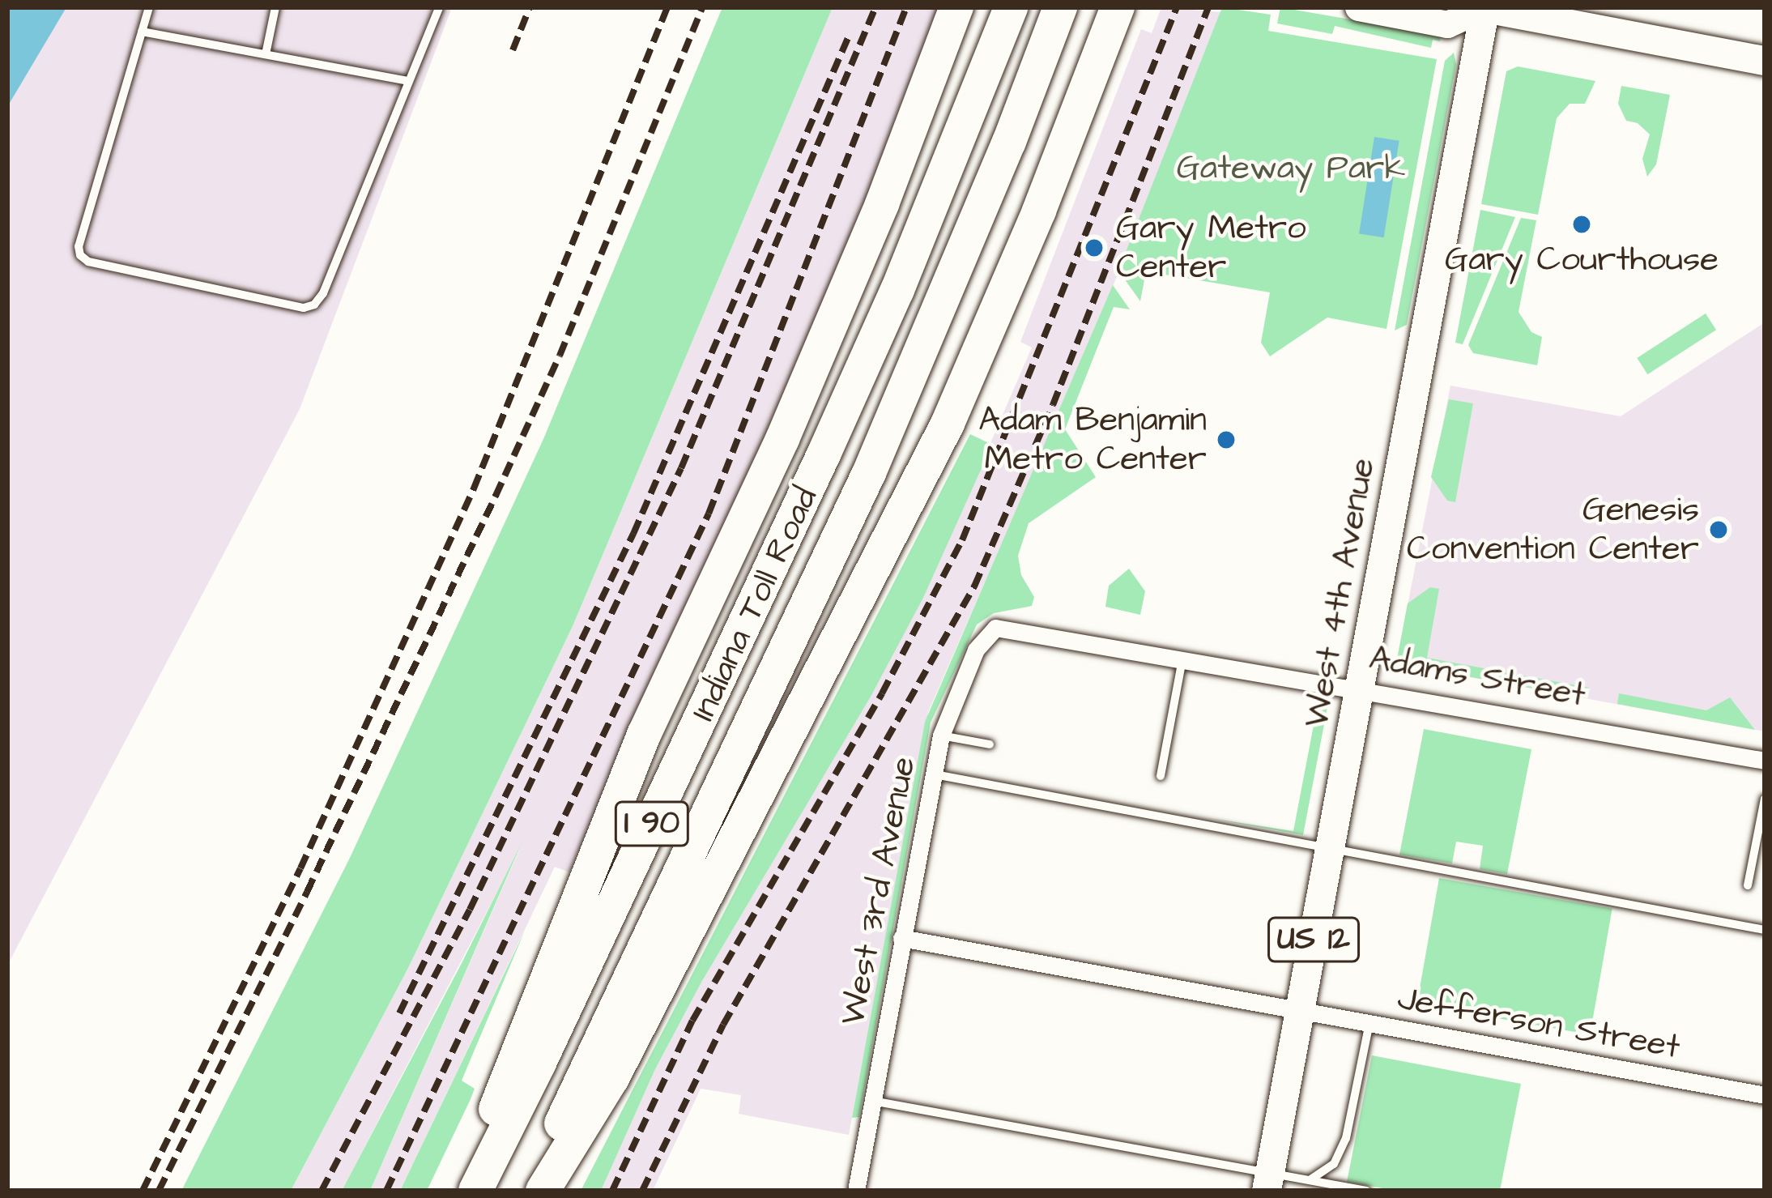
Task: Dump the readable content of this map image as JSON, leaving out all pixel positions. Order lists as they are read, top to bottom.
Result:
{
  "streets": {
    "highway": ["Indiana Toll Road", "I 90"],
    "main road": ["West 4th Avenue", "US 12"],
    "street": ["Adams Street", "West 3rd Avenue", "Jefferson Street"]
  },
  "crossings": [
    ["West 4th Avenue", "Adams Street"],
    ["West 4th Avenue", "Jefferson Street"],
    ["Adams Street", "West 3rd Avenue"],
    ["West 3rd Avenue", "Jefferson Street"]
  ],
  "parks": ["Gateway Park"],
  "places": [
    "Gary Courthouse",
    "Gary Metro Center",
    "Adam Benjamin Metro Center",
    "Genesis Convention Center"
  ]
}
